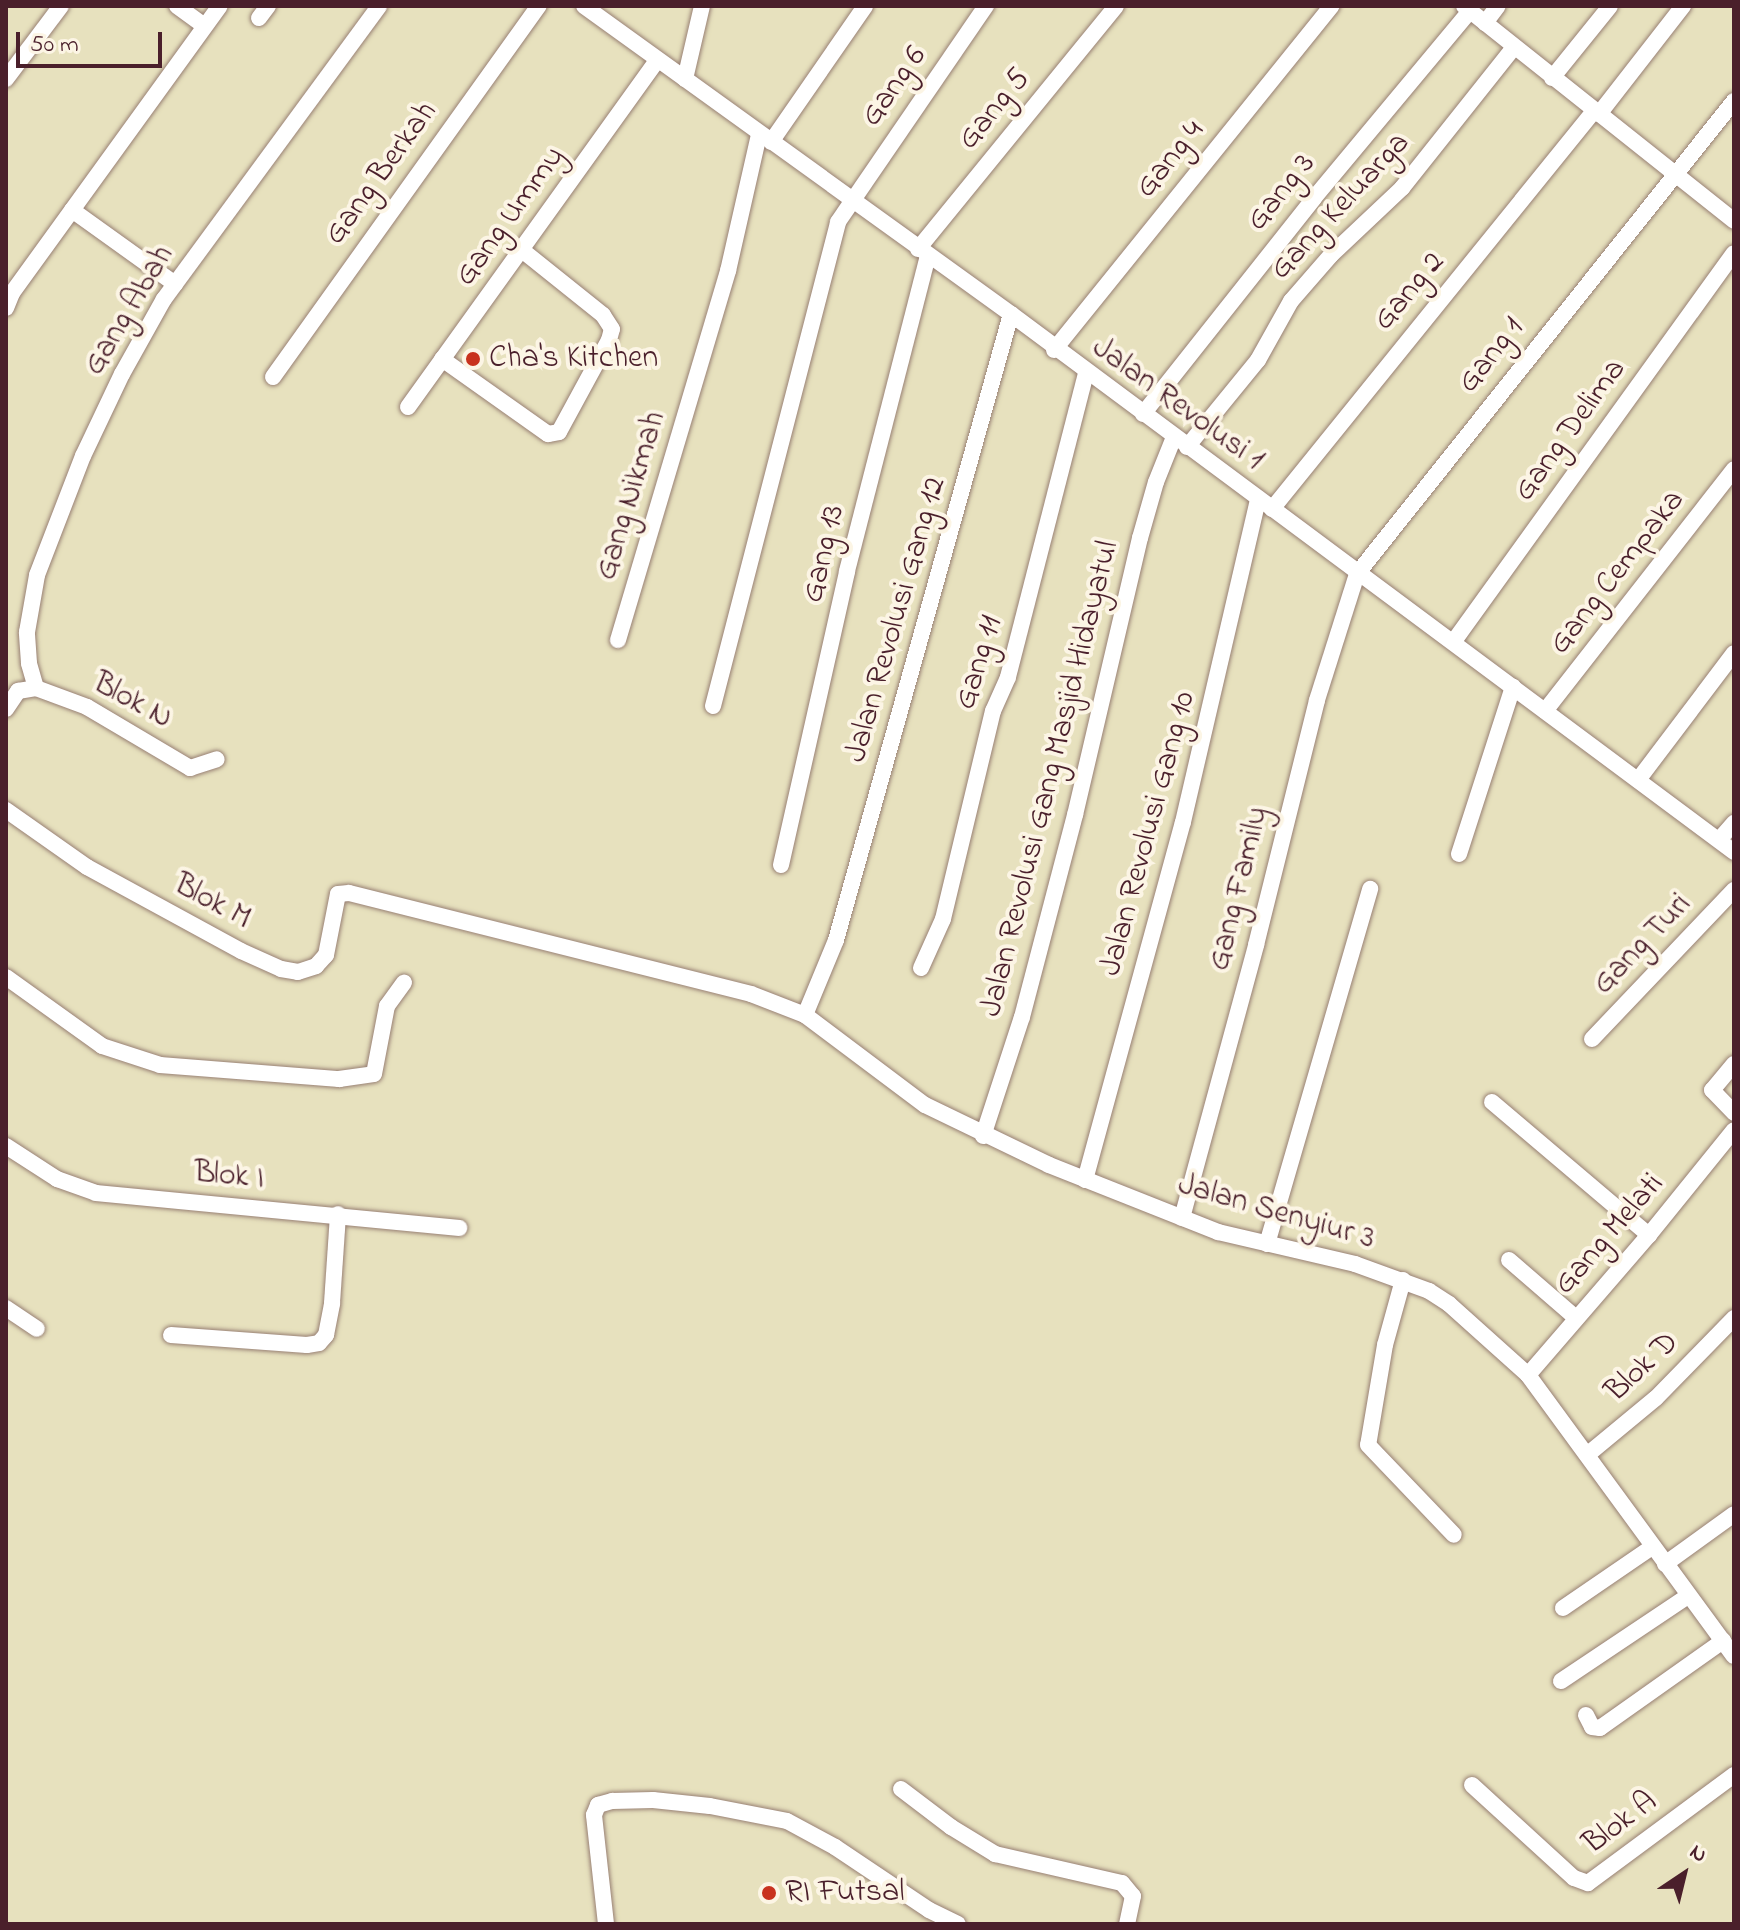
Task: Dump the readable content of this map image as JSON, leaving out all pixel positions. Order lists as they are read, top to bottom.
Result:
{
  "streets": {
    "street": [
      "Gang 6",
      "Gang 5",
      "Gang 4",
      "Gang Berkah",
      "Gang 3",
      "Gang Keluarga",
      "Gang Ummy",
      "Gang 2",
      "Gang Abah",
      "Gang 1",
      "Jalan Revolusi 1",
      "Gang Delima",
      "Gang Nikmah",
      "Gang 13",
      "Gang Cempaka",
      "Jalan Revolusi Gang 12",
      "Gang 11",
      "Blok N",
      "Jalan Revolusi Gang Masjid Hidayatul",
      "Jalan Revolusi Gang 10",
      "Gang Family",
      "Blok M",
      "Gang Turi",
      "Blok I",
      "Jalan Senyiur 3",
      "Gang Melati",
      "Blok D",
      "Blok A"
    ]
  },
  "crossings": [
    ["Gang 6", "Jalan Revolusi 1"],
    ["Gang 5", "Jalan Revolusi 1"],
    ["Gang 5", "Gang 13"],
    ["Gang 4", "Jalan Revolusi 1"],
    ["Gang 3", "Jalan Revolusi 1"],
    ["Gang Keluarga", "Jalan Revolusi 1"],
    ["Gang Keluarga", "Jalan Revolusi Gang Masjid Hidayatul"],
    ["Gang Ummy", "Jalan Revolusi 1"],
    ["Gang 2", "Jalan Revolusi 1"],
    ["Gang 2", "Jalan Revolusi Gang 10"],
    ["Gang Abah", "Blok N"],
    ["Gang 1", "Jalan Revolusi 1"],
    ["Gang 1", "Gang Family"],
    ["Jalan Revolusi 1", "Gang Delima"],
    ["Jalan Revolusi 1", "Gang Nikmah"],
    ["Jalan Revolusi 1", "Gang 13"],
    ["Jalan Revolusi 1", "Gang Cempaka"],
    ["Jalan Revolusi 1", "Jalan Revolusi Gang 12"],
    ["Jalan Revolusi 1", "Gang 11"],
    ["Jalan Revolusi 1", "Jalan Revolusi Gang Masjid Hidayatul"],
    ["Jalan Revolusi 1", "Jalan Revolusi Gang 10"],
    ["Jalan Revolusi 1", "Gang Family"],
    ["Jalan Revolusi Gang 12", "Jalan Senyiur 3"],
    ["Jalan Revolusi Gang Masjid Hidayatul", "Jalan Senyiur 3"],
    ["Jalan Revolusi Gang 10", "Jalan Senyiur 3"],
    ["Gang Family", "Jalan Senyiur 3"],
    ["Blok M", "Jalan Senyiur 3"],
    ["Jalan Senyiur 3", "Gang Melati"],
    ["Jalan Senyiur 3", "Blok D"]
  ],
  "places": ["Cha's Kitchen", "RI Futsal"],
  "scale_bar": "50 m",
  "north": "top right"
}
